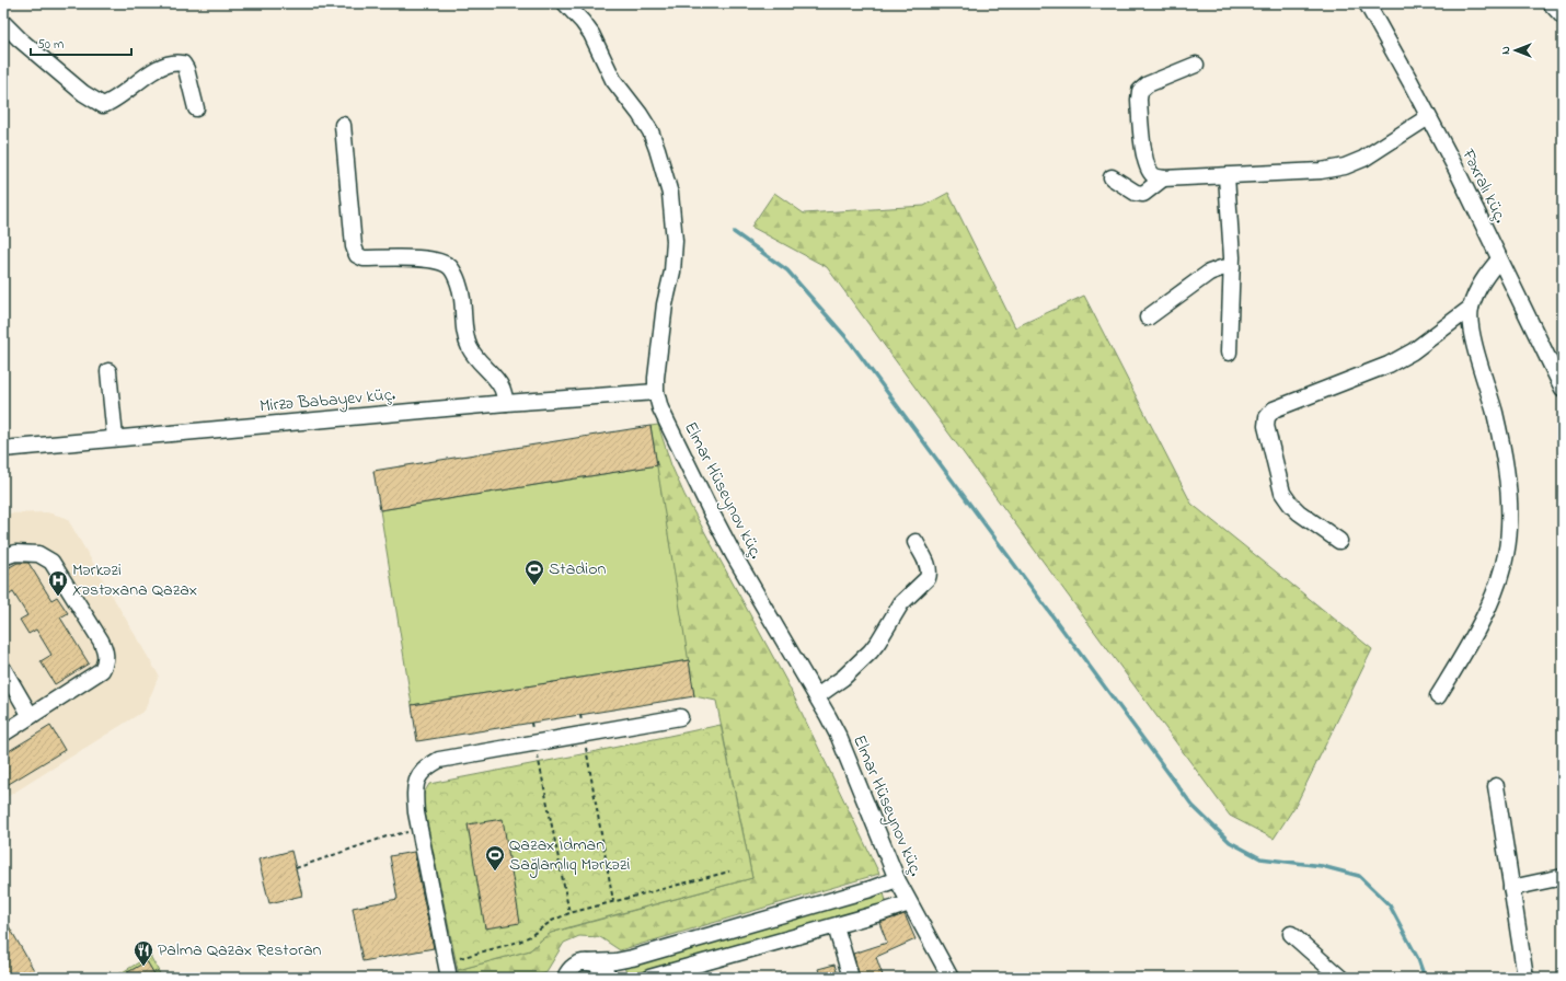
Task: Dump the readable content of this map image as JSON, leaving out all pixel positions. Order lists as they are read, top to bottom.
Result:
{
  "streets": {
    "street": ["Fəxralı küç.", "Mirzə Babayev küç.", "Elmar Hüseynov küç."]
  },
  "crossings": [
    ["Mirzə Babayev küç.", "Elmar Hüseynov küç."]
  ],
  "places": {
    "sports": ["Stadion", "Qazax İdman Sağlamlıq Mərkəzi"],
    "hospital": ["Mərkəzi Xəstəxana Qazax"],
    "restaurant": ["Palma Qazax Restoran"]
  },
  "scale_bar": "50 m",
  "north": "left"
}
